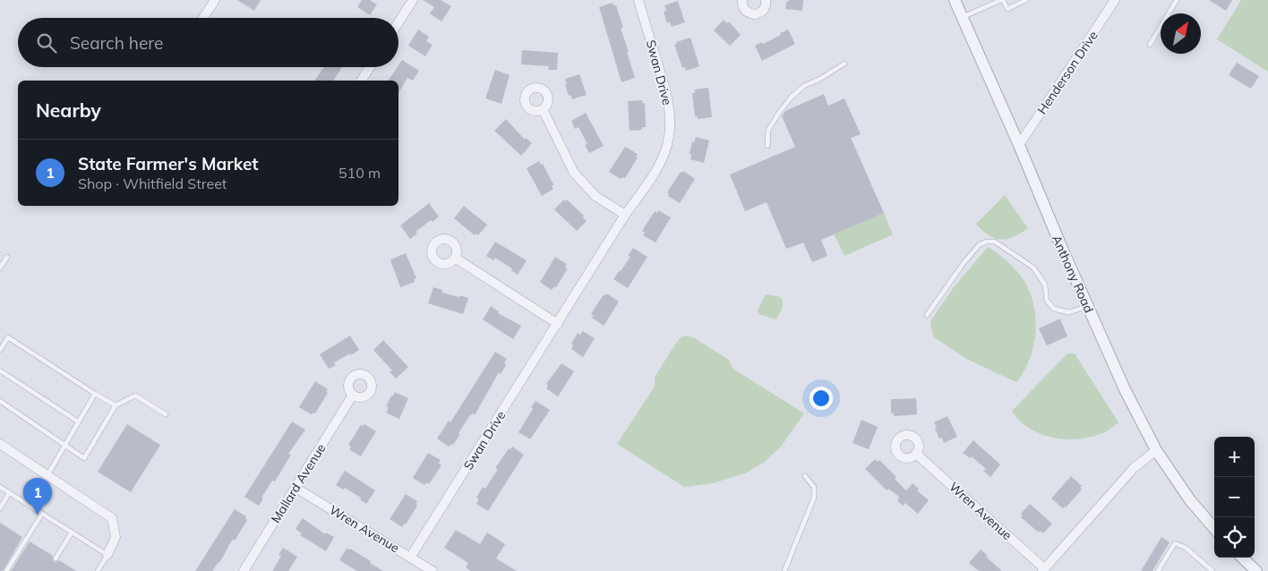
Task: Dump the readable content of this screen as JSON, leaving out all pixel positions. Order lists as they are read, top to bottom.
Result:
{
  "streets": {
    "street": [
      "Swan Drive",
      "Henderson Drive",
      "Anthony Road",
      "Mallard Avenue",
      "Wren Avenue"
    ]
  },
  "crossings": [
    ["Swan Drive", "Wren Avenue"],
    ["Henderson Drive", "Anthony Road"],
    ["Anthony Road", "Wren Avenue"],
    ["Mallard Avenue", "Wren Avenue"]
  ],
  "north": "top right",
  "page": {
    "search": "Search here",
    "heading": "Nearby",
    "list": [
      {
        "mark": "1",
        "name": "State Farmer's Market",
        "note": "Shop · Whitfield Street",
        "value": "510 m"
      }
    ],
    "map_buttons": ["+", "−"],
    "pins": "1"
  }
}
